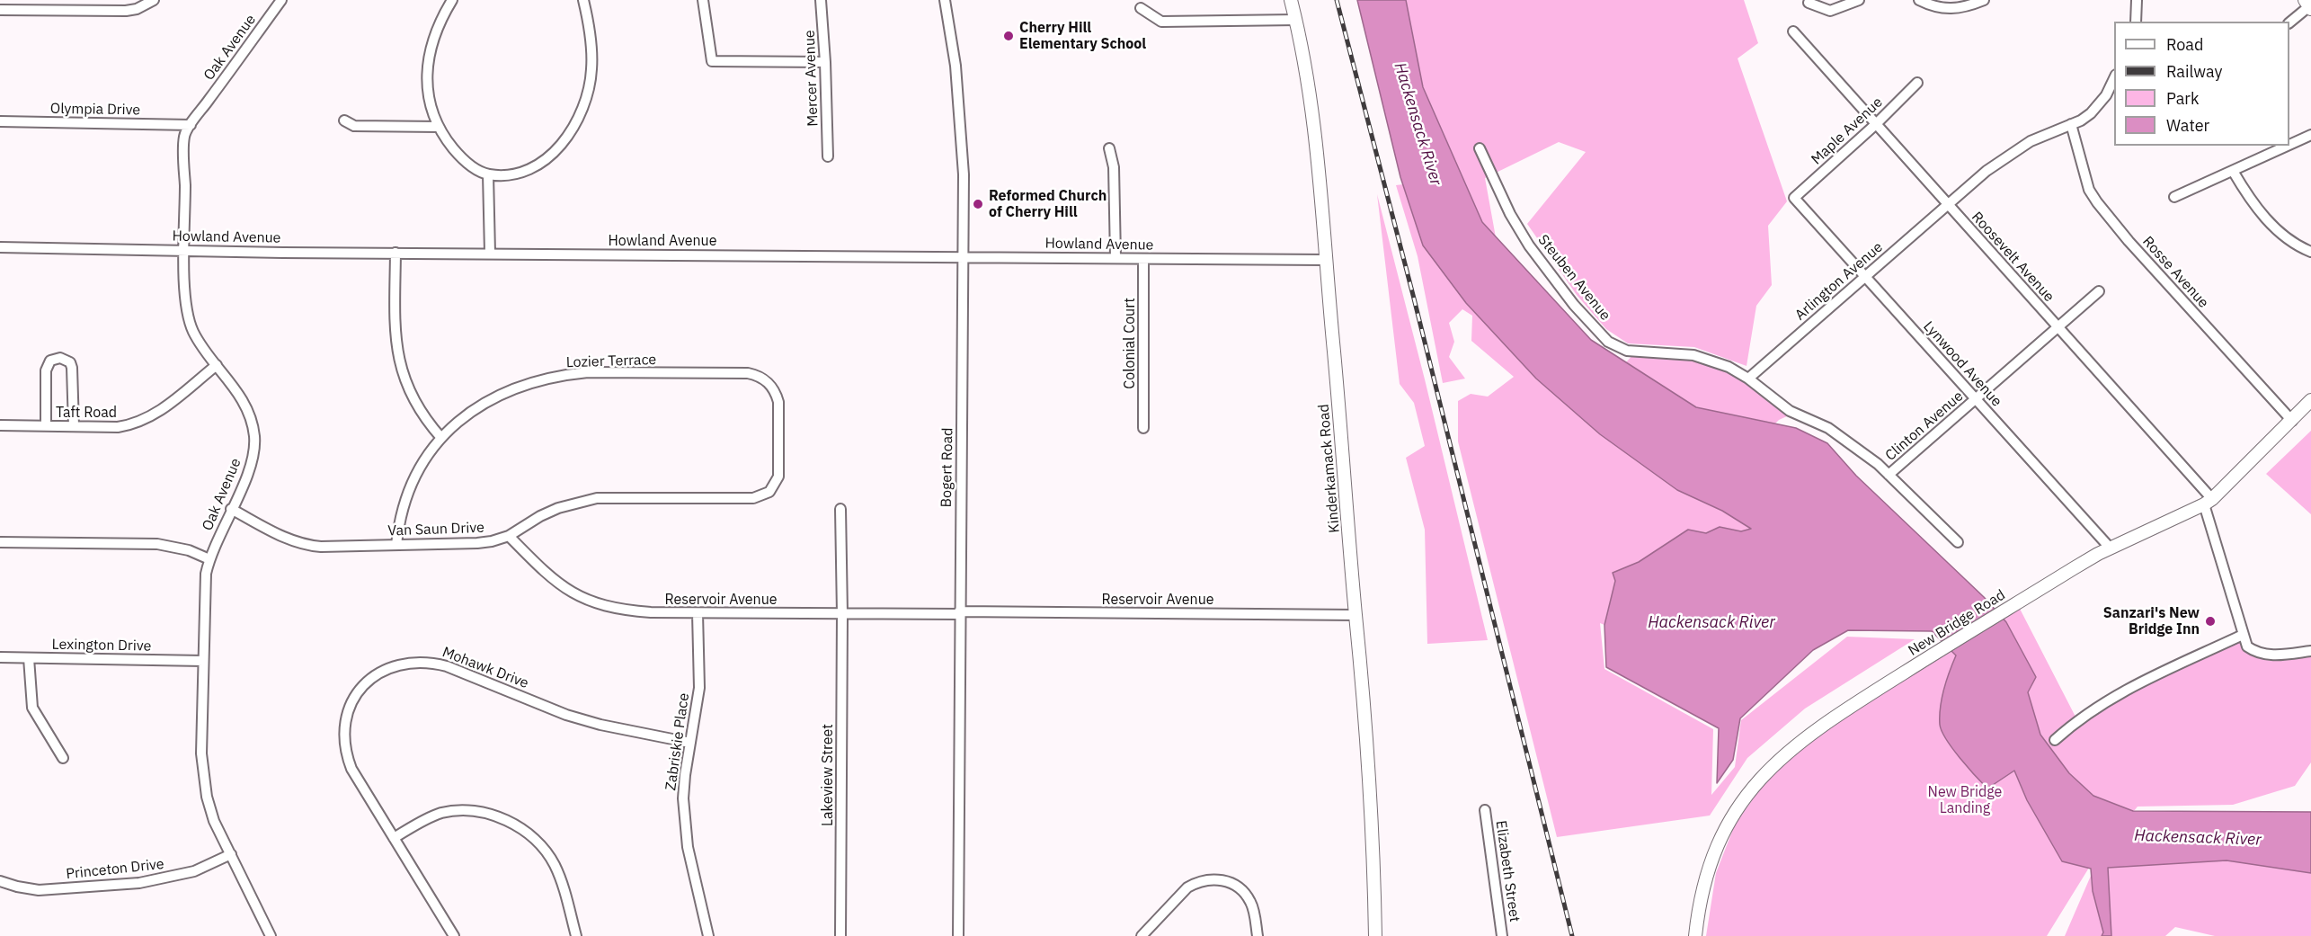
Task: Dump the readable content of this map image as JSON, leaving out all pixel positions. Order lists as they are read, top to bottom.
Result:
{
  "streets": {
    "main road": ["Kinderkamack Road", "New Bridge Road"],
    "street": [
      "Oak Avenue",
      "Mercer Avenue",
      "Olympia Drive",
      "Maple Avenue",
      "Howland Avenue",
      "Roosevelt Avenue",
      "Rosse Avenue",
      "Steuben Avenue",
      "Arlington Avenue",
      "Colonial Court",
      "Lozier Terrace",
      "Lynwood Avenue",
      "Taft Road",
      "Clinton Avenue",
      "Bogert Road",
      "Van Saun Drive",
      "Reservoir Avenue",
      "Lexington Drive",
      "Mohawk Drive",
      "Zabriskie Place",
      "Lakeview Street",
      "Princeton Drive",
      "Elizabeth Street"
    ]
  },
  "crossings": [
    ["Oak Avenue", "Olympia Drive"],
    ["Oak Avenue", "Howland Avenue"],
    ["Oak Avenue", "Taft Road"],
    ["Oak Avenue", "Van Saun Drive"],
    ["Oak Avenue", "Lexington Drive"],
    ["Oak Avenue", "Princeton Drive"],
    ["Maple Avenue", "Roosevelt Avenue"],
    ["Maple Avenue", "Lynwood Avenue"],
    ["Howland Avenue", "Colonial Court"],
    ["Howland Avenue", "Bogert Road"],
    ["Howland Avenue", "Kinderkamack Road"],
    ["Roosevelt Avenue", "Arlington Avenue"],
    ["Roosevelt Avenue", "Clinton Avenue"],
    ["Roosevelt Avenue", "New Bridge Road"],
    ["Rosse Avenue", "Arlington Avenue"],
    ["Rosse Avenue", "New Bridge Road"],
    ["Steuben Avenue", "Arlington Avenue"],
    ["Steuben Avenue", "Clinton Avenue"],
    ["Arlington Avenue", "Lynwood Avenue"],
    ["Lozier Terrace", "Van Saun Drive"],
    ["Lynwood Avenue", "Clinton Avenue"],
    ["Lynwood Avenue", "New Bridge Road"],
    ["Bogert Road", "Reservoir Avenue"],
    ["Kinderkamack Road", "Reservoir Avenue"],
    ["Van Saun Drive", "Reservoir Avenue"],
    ["Reservoir Avenue", "Zabriskie Place"],
    ["Reservoir Avenue", "Lakeview Street"],
    ["Mohawk Drive", "Zabriskie Place"]
  ],
  "water": ["Hackensack River"],
  "parks": ["New Bridge Landing"],
  "places": ["Cherry Hill Elementary School", "Reformed Church of Cherry Hill", "Sanzari's New Bridge Inn"],
  "legend": [
    "Road",
    "Railway",
    "Park",
    "Water"
  ]
}
